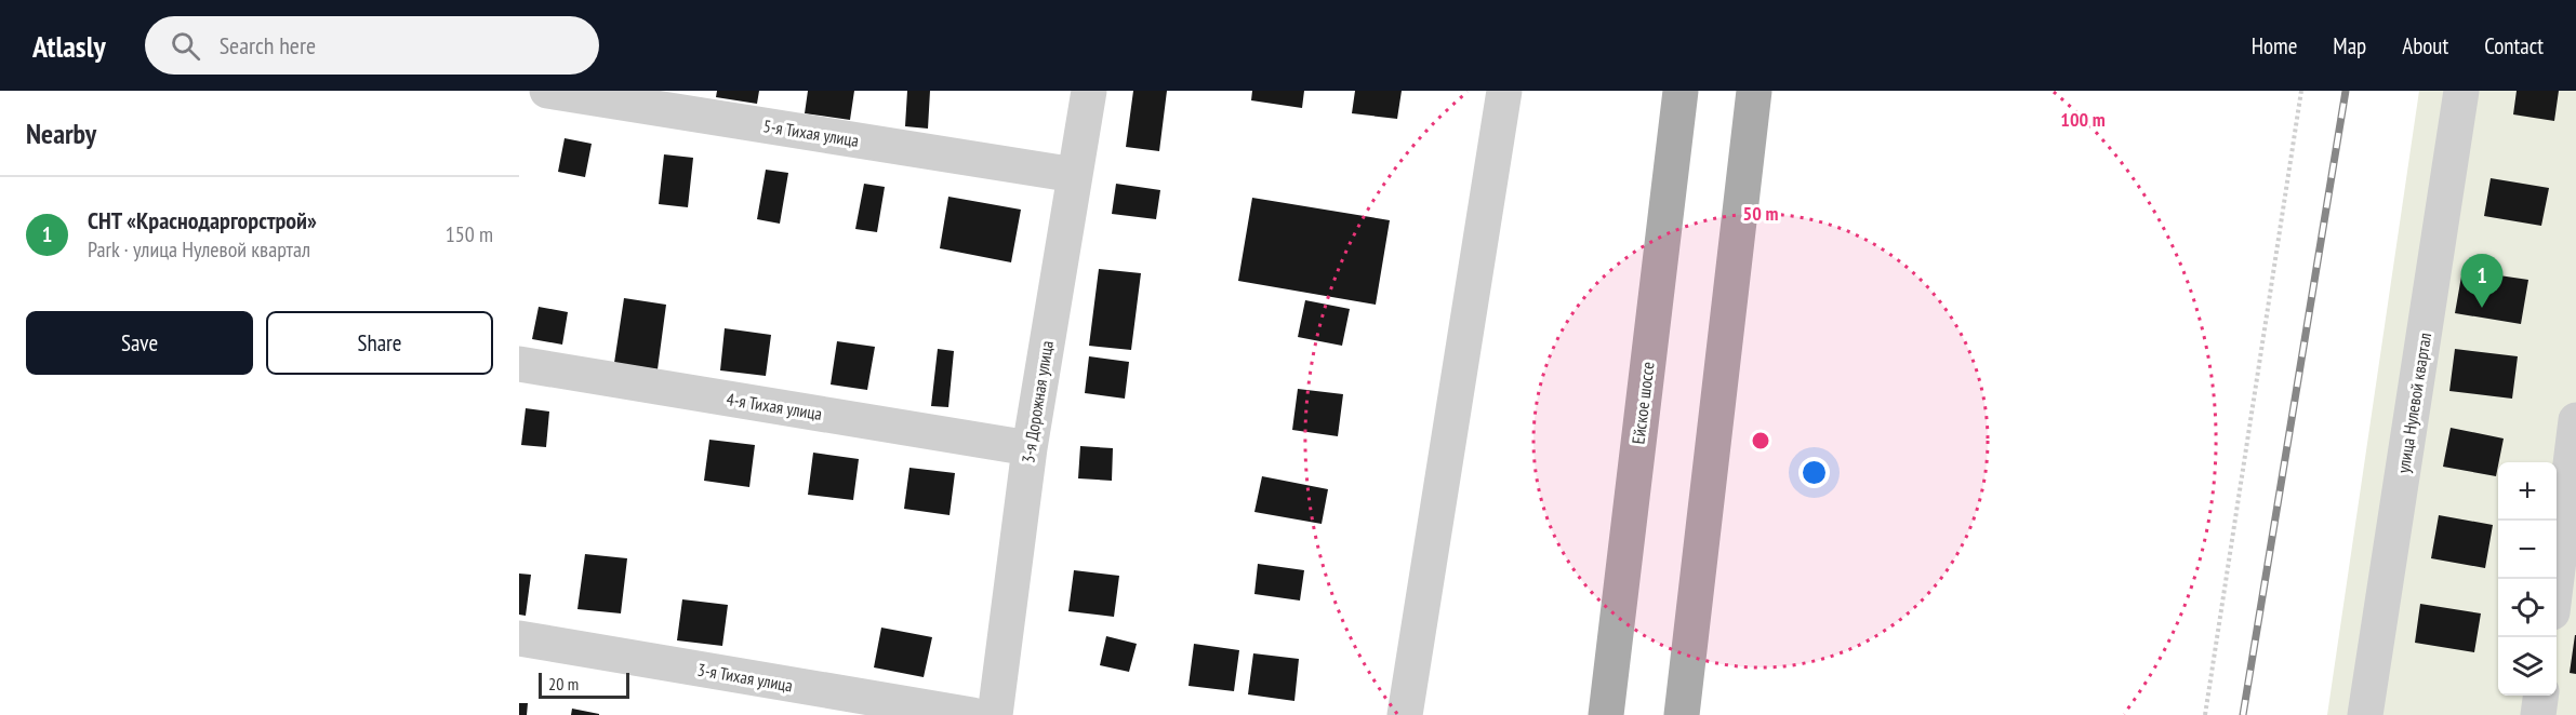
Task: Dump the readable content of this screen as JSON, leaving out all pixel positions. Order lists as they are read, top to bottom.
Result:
{
  "streets": {
    "main road": ["Ейское шоссе"],
    "street": [
      "5-я Тихая улица",
      "3-я Дорожная улица",
      "улица Нулевой квартал",
      "4-я Тихая улица",
      "3-я Тихая улица"
    ]
  },
  "crossings": [
    ["5-я Тихая улица", "3-я Дорожная улица"],
    ["3-я Дорожная улица", "4-я Тихая улица"]
  ],
  "scale_bar": "20 m",
  "page": {
    "header": "Atlasly",
    "search": "Search here",
    "nav": [
      "Home",
      "Map",
      "About",
      "Contact"
    ],
    "heading": "Nearby",
    "list": [
      {
        "mark": "1",
        "name": "СНТ «Краснодаргорстрой»",
        "note": "Park · улица Нулевой квартал",
        "value": "150 m"
      }
    ],
    "pins": "1",
    "buttons": ["Save", "Share"],
    "map_buttons": ["+", "−"],
    "scale": "20 m"
  },
  "rings": ["100 m", "50 m"]
}
